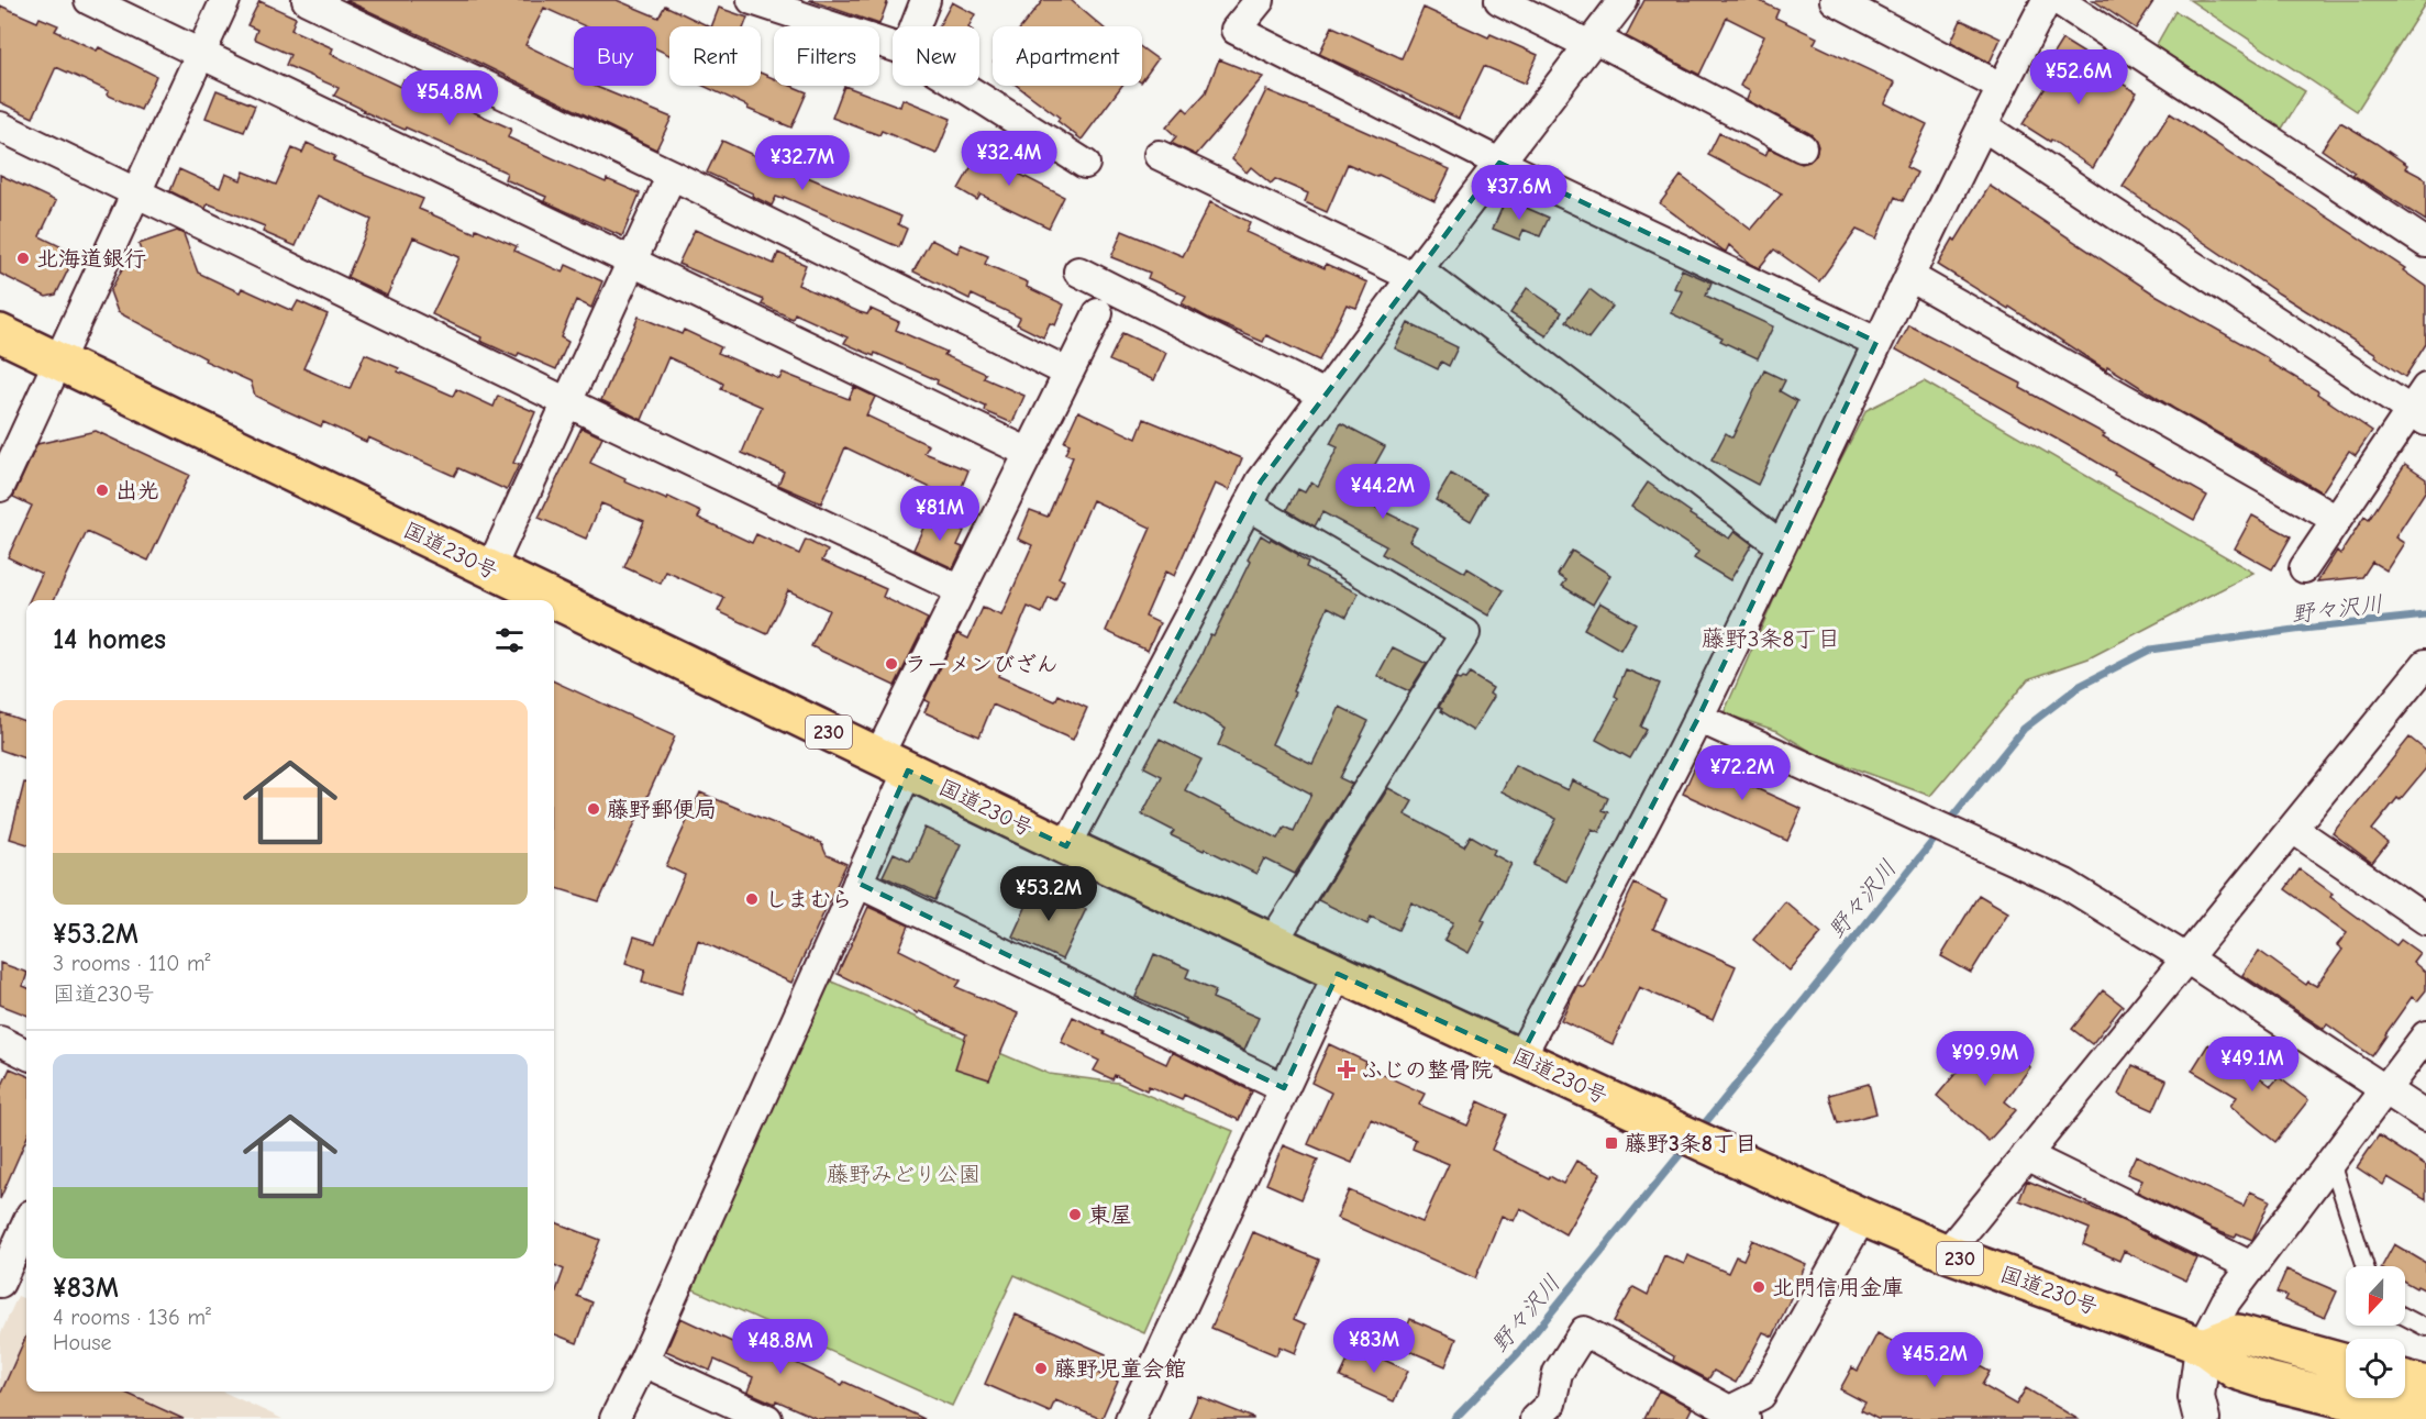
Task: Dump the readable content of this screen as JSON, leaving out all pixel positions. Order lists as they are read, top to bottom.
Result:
{
  "streets": {
    "highway": ["国道230号", "230"]
  },
  "districts": ["藤野3条8丁目"],
  "water": ["野々沢川"],
  "parks": ["藤野みどり公園"],
  "places": {
    "other": [
      "北海道銀行",
      "出光",
      "ラーメンびざん",
      "藤野郵便局",
      "しまむら",
      "東屋",
      "北門信用金庫",
      "藤野児童会館"
    ],
    "health": ["ふじの整骨院"],
    "transit": ["藤野3条8丁目"]
  },
  "north": "bottom",
  "page": {
    "chip": [
      "Buy",
      "Rent",
      "Filters",
      "New",
      "Apartment"
    ],
    "price": [
      "¥52.6M",
      "¥54.8M",
      "¥32.4M",
      "¥32.7M",
      "¥37.6M",
      "¥44.2M",
      "¥81M",
      "¥72.2M",
      "¥53.2M",
      "¥99.9M",
      "¥49.1M",
      "¥83M",
      "¥48.8M",
      "¥45.2M"
    ],
    "heading": "14 homes",
    "list": [
      {
        "name": "¥53.2M",
        "note": "3 rooms · 110 m² · 国道230号"
      },
      {
        "name": "¥83M",
        "note": "4 rooms · 136 m² · House"
      }
    ]
  }
}
